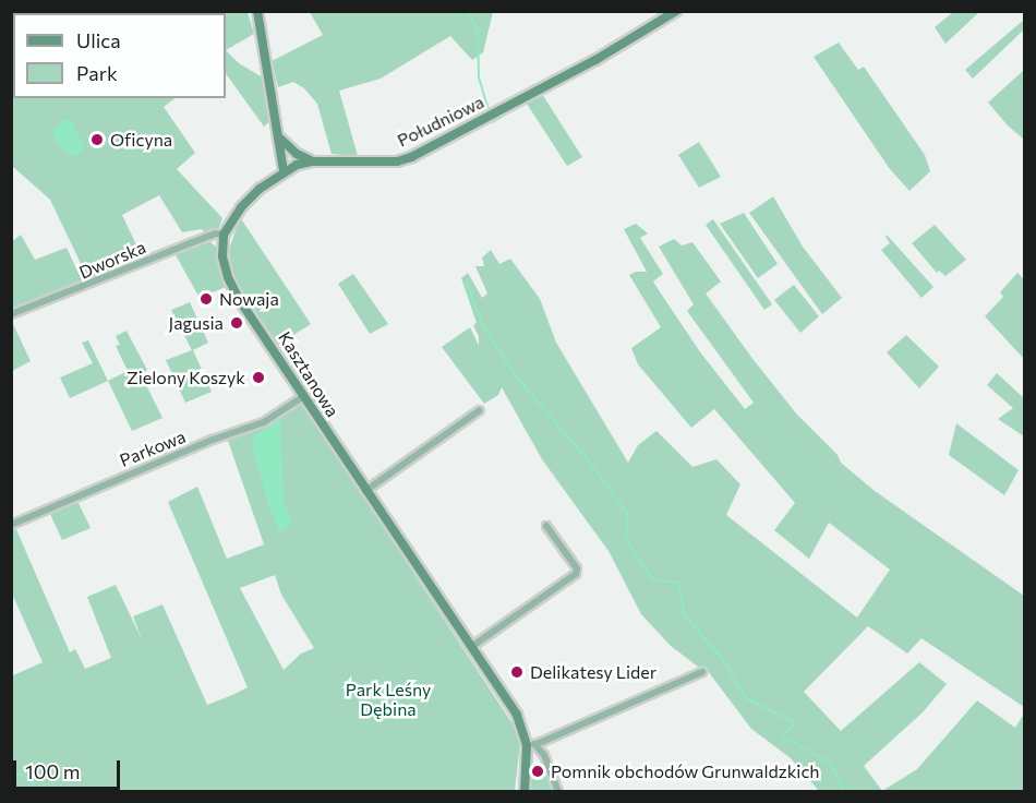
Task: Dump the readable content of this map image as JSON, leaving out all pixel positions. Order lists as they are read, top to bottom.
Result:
{
  "streets": {
    "street": [
      "Południowa",
      "Dworska",
      "Kasztanowa",
      "Parkowa"
    ]
  },
  "crossings": [
    ["Południowa", "Dworska"],
    ["Południowa", "Kasztanowa"],
    ["Dworska", "Kasztanowa"],
    ["Kasztanowa", "Parkowa"]
  ],
  "parks": ["Park Leśny Dębina"],
  "places": [
    "Oficyna",
    "Nowaja",
    "Jagusia",
    "Zielony Koszyk",
    "Delikatesy Lider",
    "Pomnik obchodów Grunwaldzkich"
  ],
  "legend": ["Ulica", "Park"],
  "scale_bar": "100 m"
}
